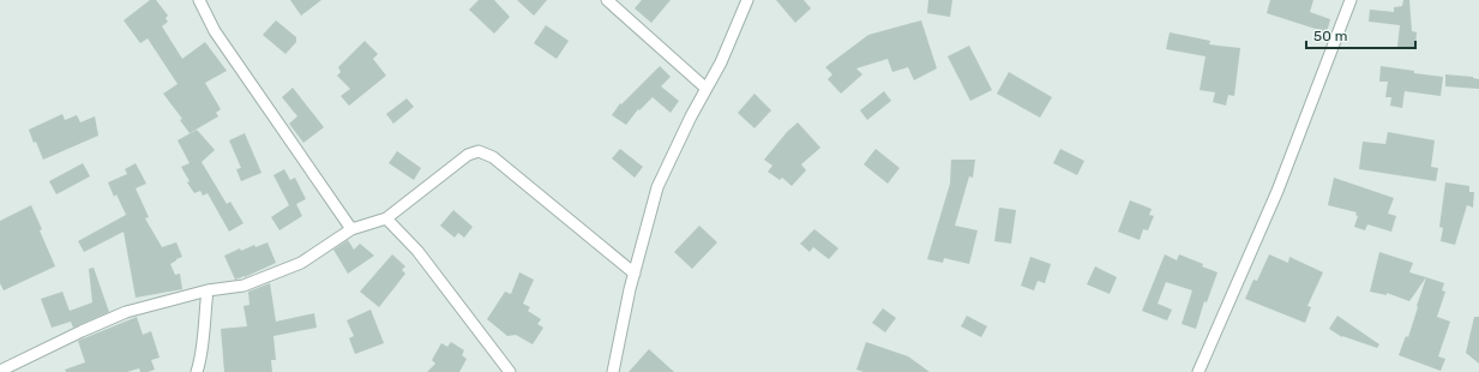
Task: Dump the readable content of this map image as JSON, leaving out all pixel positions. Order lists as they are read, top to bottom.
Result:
{
  "scale_bar": "50 m"
}
